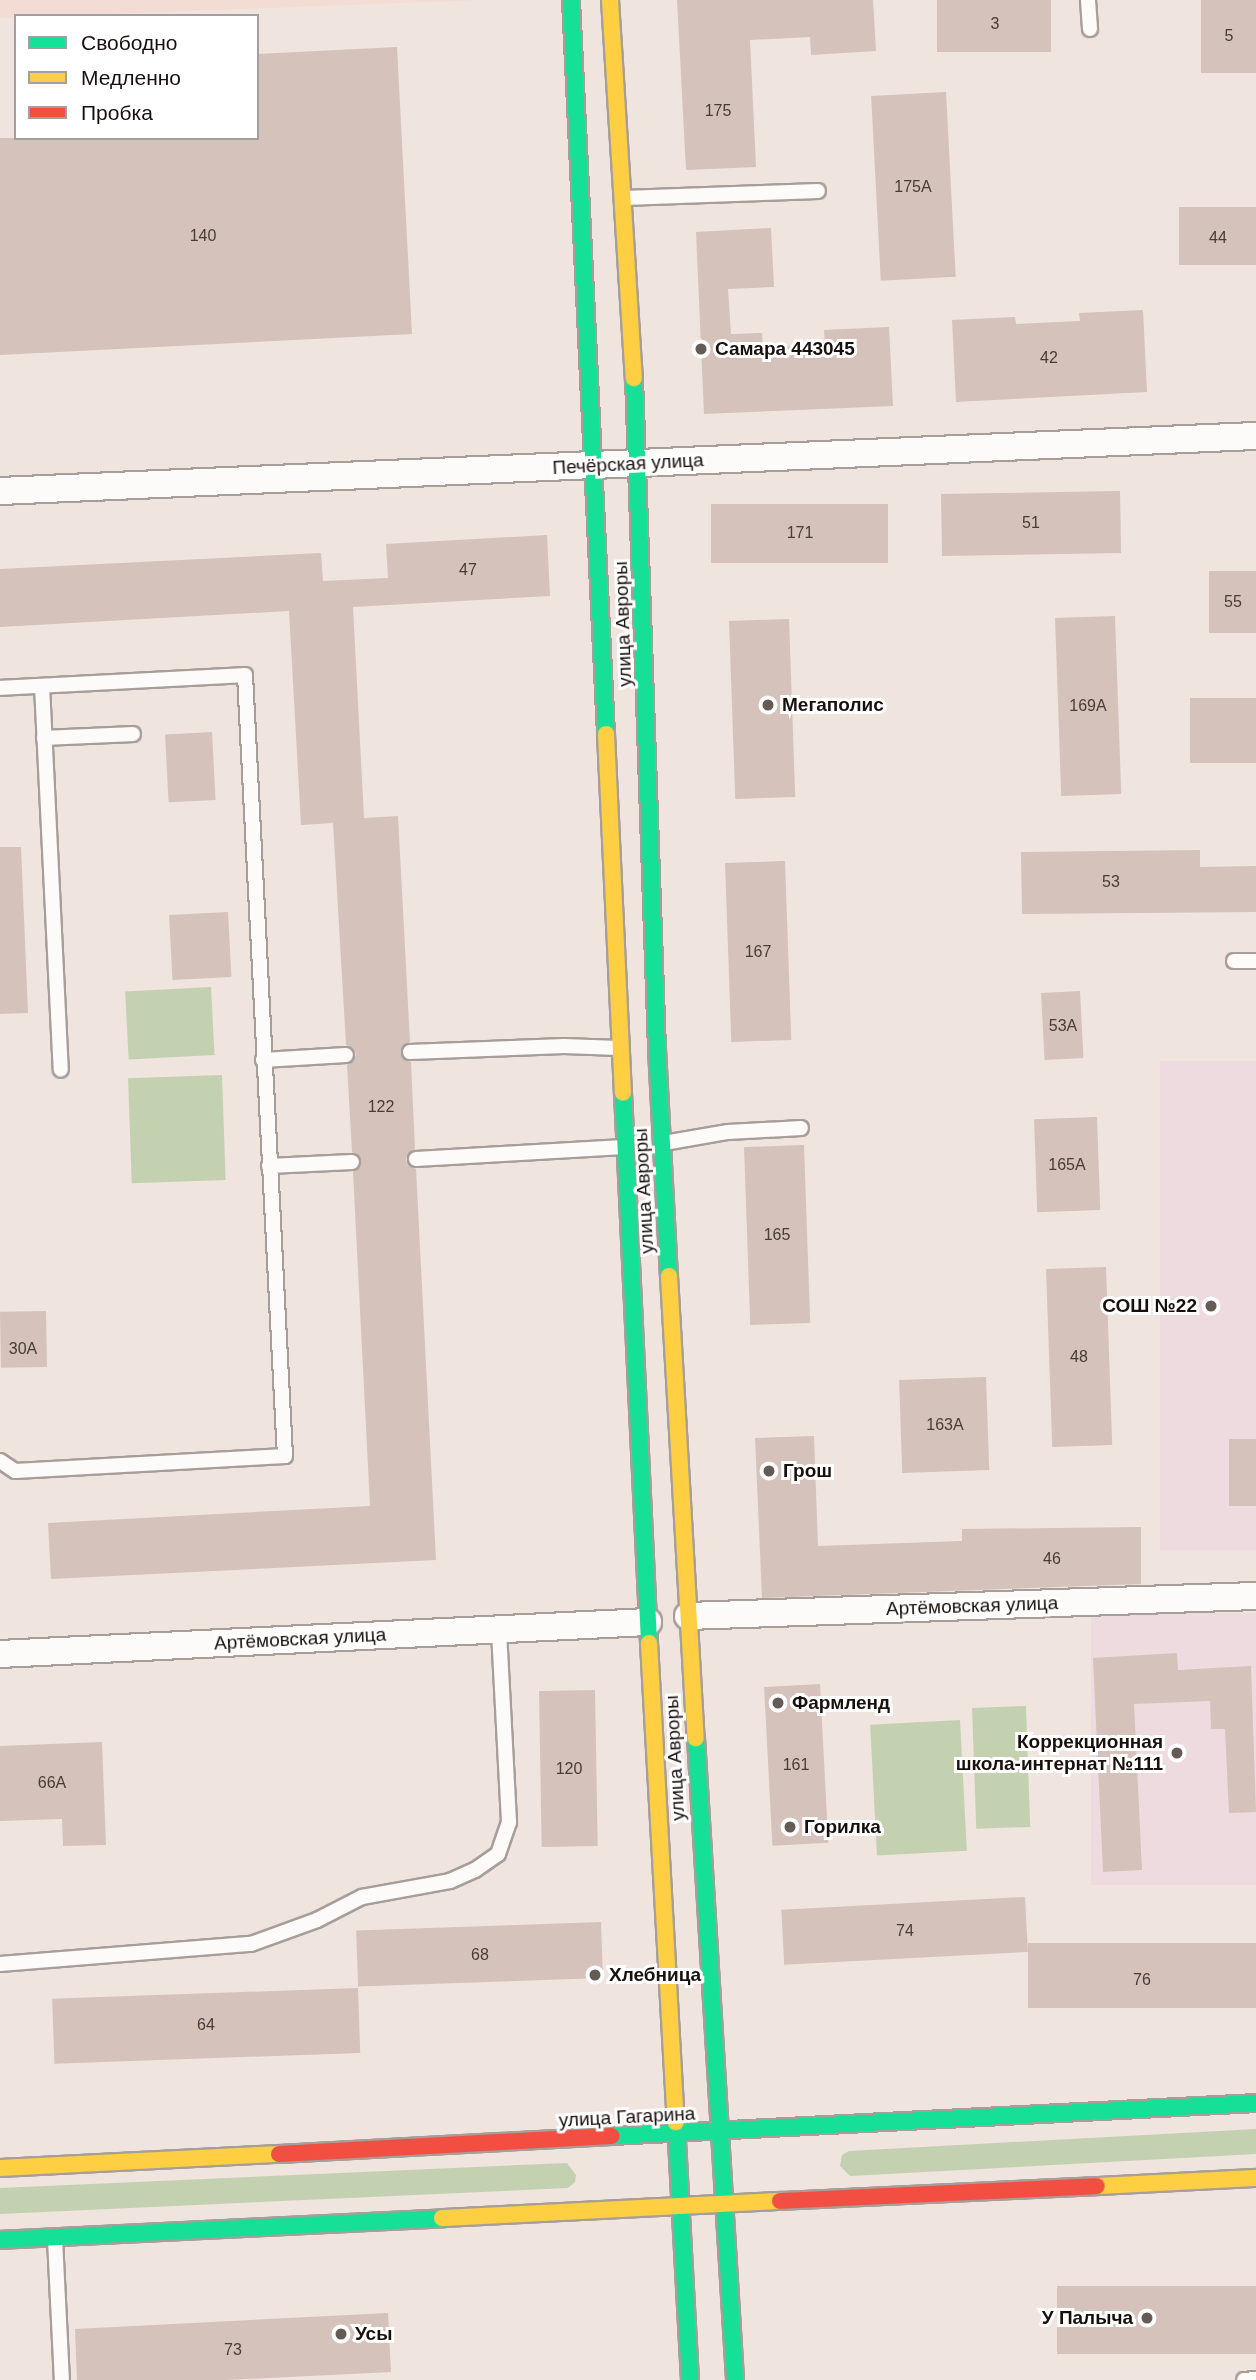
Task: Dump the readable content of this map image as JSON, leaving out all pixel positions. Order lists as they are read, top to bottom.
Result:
{
  "streets": {
    "main road": ["улица Авроры", "улица Гагарина"],
    "street": ["Печёрская улица", "Артёмовская улица"]
  },
  "crossings": [
    ["Печёрская улица", "улица Авроры"],
    ["улица Авроры", "Артёмовская улица"],
    ["улица Авроры", "улица Гагарина"]
  ],
  "places": [
    "Самара 443045",
    "Мегаполис",
    "СОШ №22",
    "Грош",
    "Фармленд",
    "Коррекционная школа-интернат №111",
    "Горилка",
    "Хлебница",
    "У Палыча",
    "Усы"
  ],
  "house_numbers": [
    "3",
    "5",
    "175",
    "175А",
    "140",
    "44",
    "42",
    "51",
    "171",
    "47",
    "55",
    "169А",
    "53",
    "167",
    "53А",
    "122",
    "165А",
    "165",
    "30А",
    "48",
    "163А",
    "46",
    "161",
    "120",
    "66А",
    "74",
    "68",
    "76",
    "64",
    "73"
  ],
  "legend": ["Свободно", "Медленно", "Пробка"]
}
